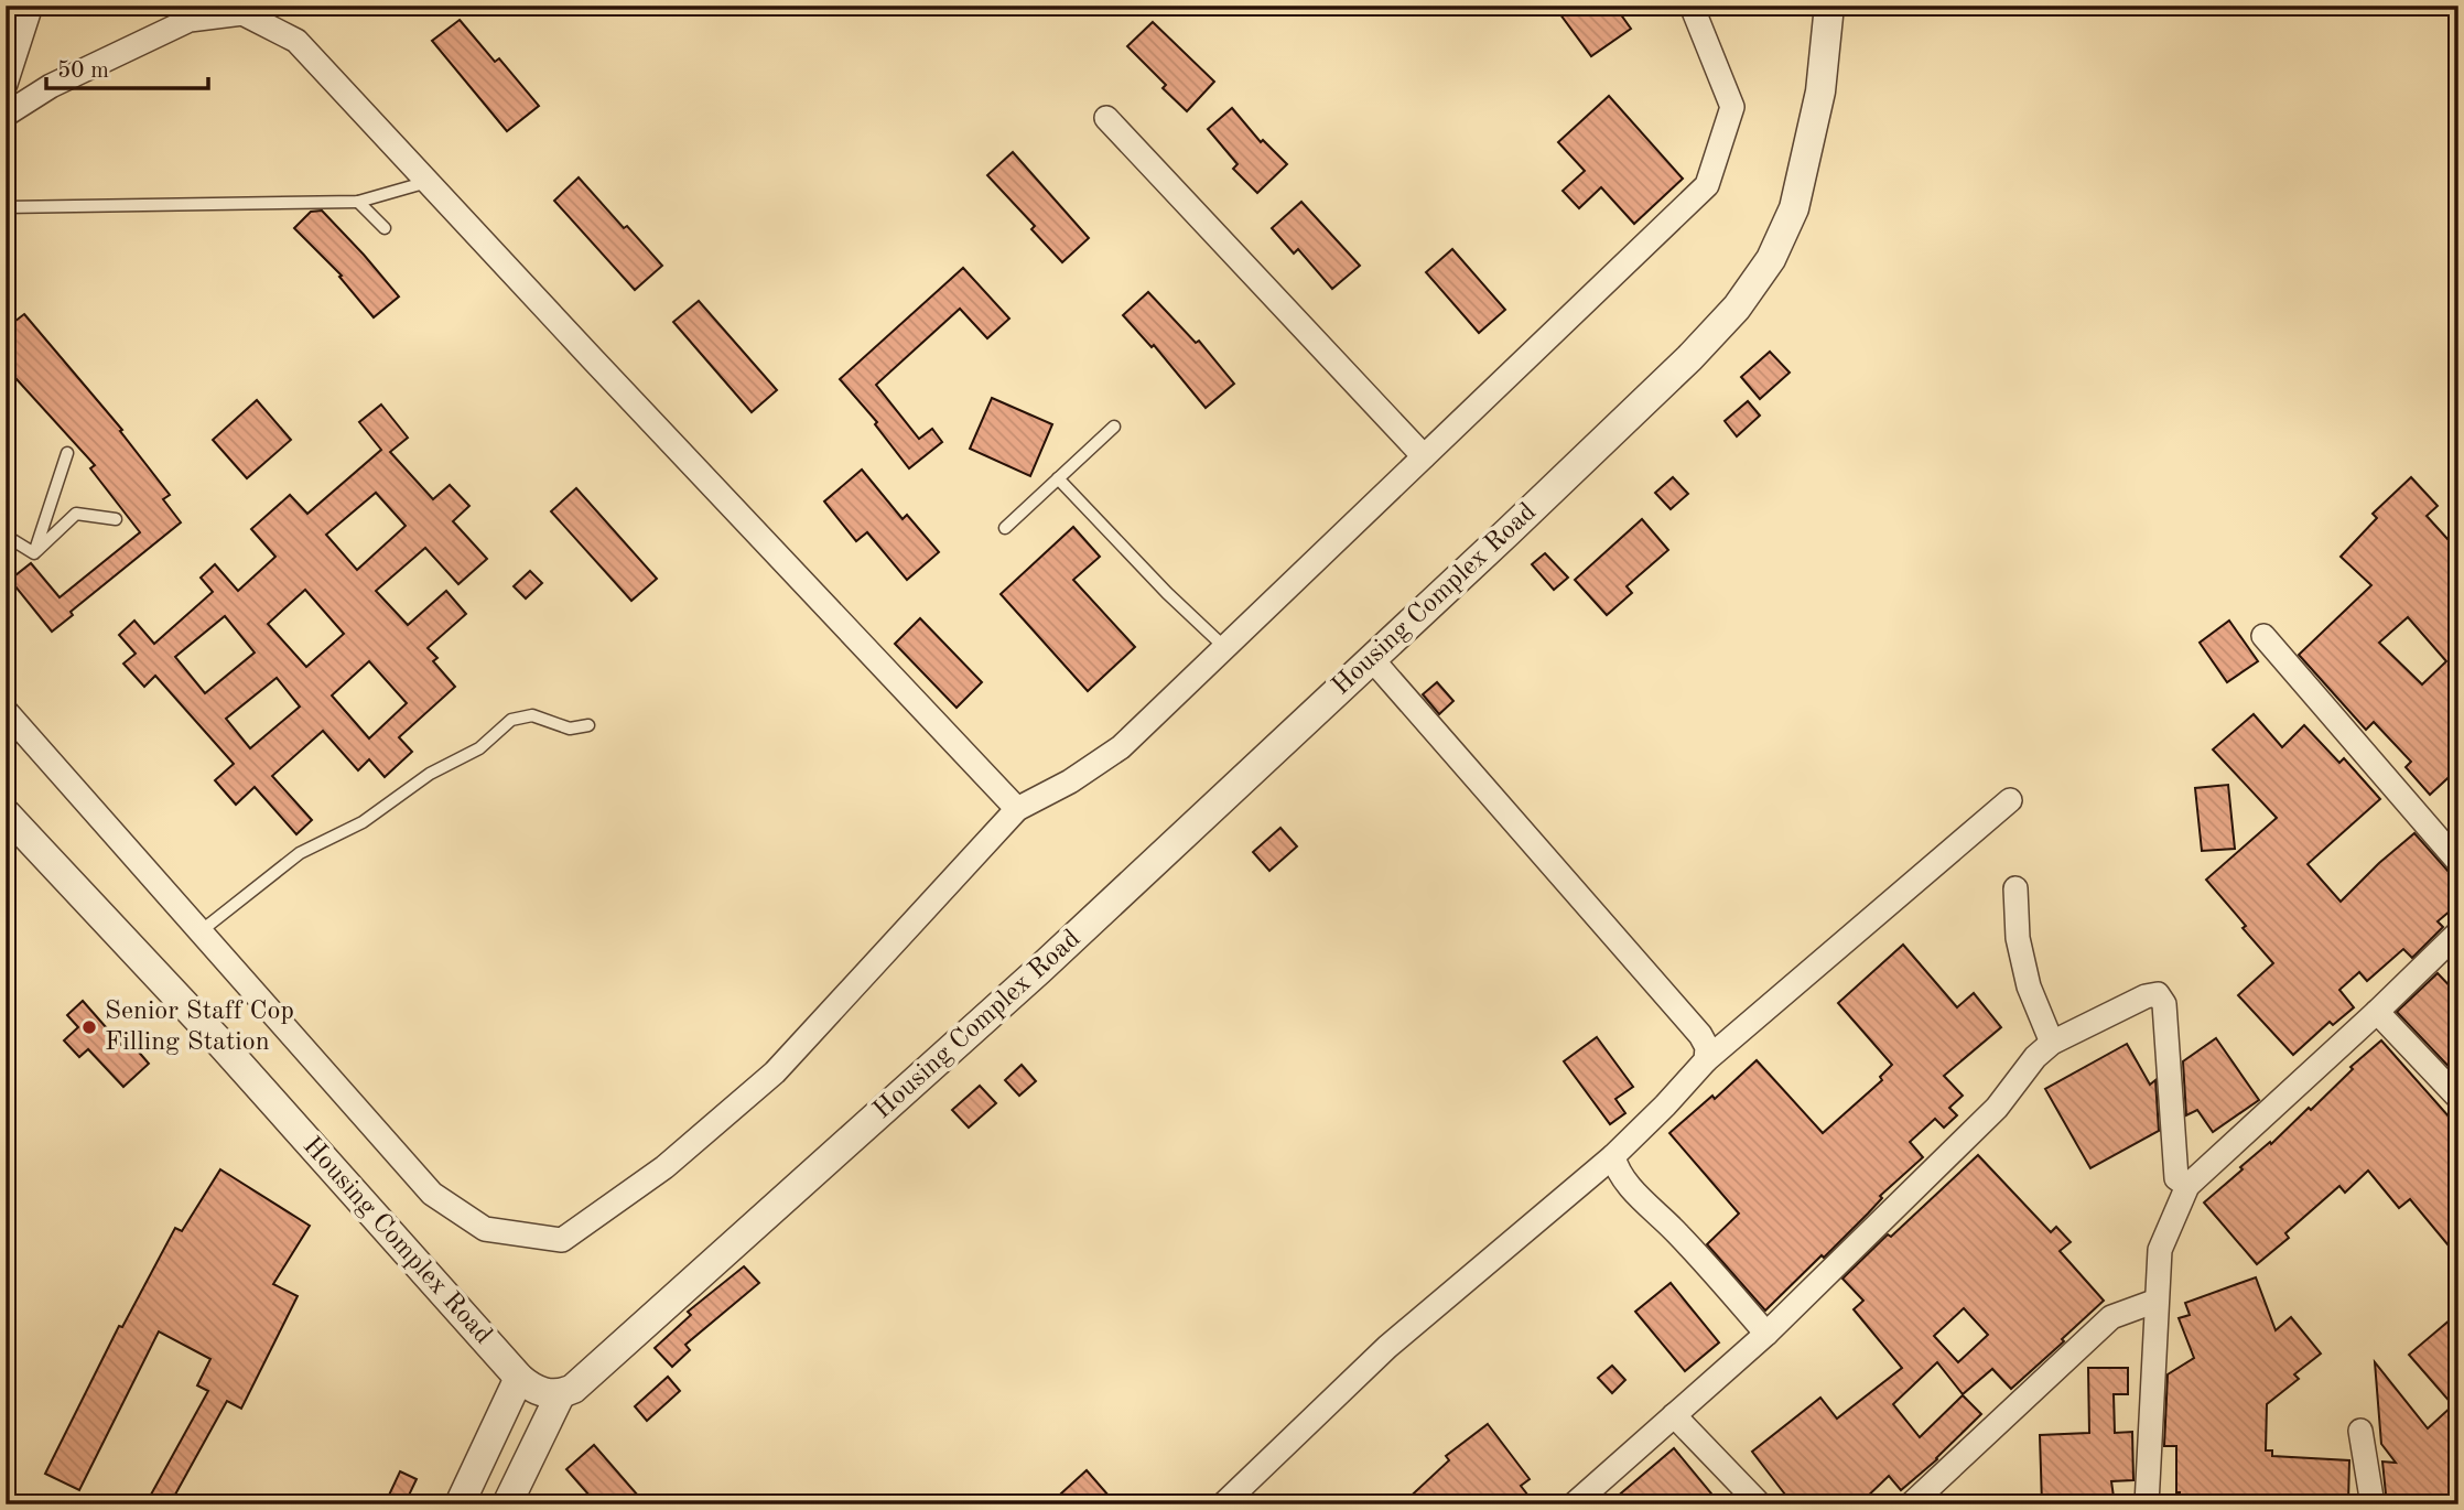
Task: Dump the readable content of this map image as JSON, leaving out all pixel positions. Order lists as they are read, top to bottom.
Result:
{
  "streets": {
    "street": ["Housing Complex Road"]
  },
  "places": ["Senior Staff Cop Filling Station"],
  "scale_bar": "50 m"
}
